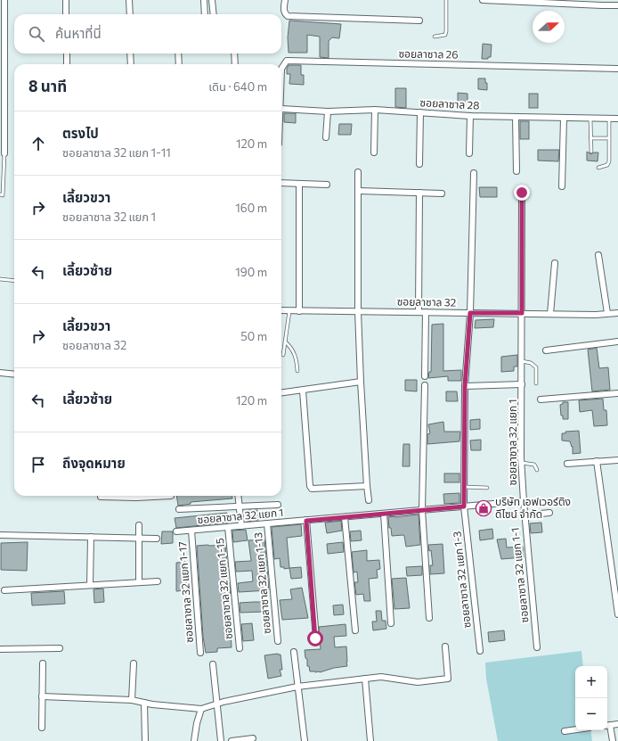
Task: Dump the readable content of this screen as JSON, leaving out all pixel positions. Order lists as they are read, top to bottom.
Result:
{
  "streets": {
    "street": [
      "ซอยลาซาล 26",
      "ซอยลาซาล 28",
      "ซอยลาซาล 32",
      "ซอยลาซาล 32 แยก 1",
      "ซอยลาซาล 32 แยก 1-1",
      "ซอยลาซาล 32 แยก 1-3",
      "ซอยลาซาล 32 แยก 1-13",
      "ซอยลาซาล 32 แยก 1-15",
      "ซอยลาซาล 32 แยก 1-17"
    ]
  },
  "crossings": [
    ["ซอยลาซาล 26", "ซอยลาซาล 28"],
    ["ซอยลาซาล 32", "ซอยลาซาล 32 แยก 1"],
    ["ซอยลาซาล 32", "ซอยลาซาล 32 แยก 1-3"],
    ["ซอยลาซาล 32 แยก 1", "ซอยลาซาล 32 แยก 1-1"],
    ["ซอยลาซาล 32 แยก 1", "ซอยลาซาล 32 แยก 1-3"],
    ["ซอยลาซาล 32 แยก 1", "ซอยลาซาล 32 แยก 1-13"],
    ["ซอยลาซาล 32 แยก 1", "ซอยลาซาล 32 แยก 1-15"],
    ["ซอยลาซาล 32 แยก 1", "ซอยลาซาล 32 แยก 1-17"]
  ],
  "places": {
    "shop": ["บริษัท เอฟเวอร์ติง ดีไซน์ จำกัด"]
  },
  "north": "right",
  "page": {
    "search": "ค้นหาที่นี่",
    "heading": ["8 นาที", "เดิน · 640 m"],
    "list": [
      ["ตรงไป", "ซอยลาซาล 32 แยก 1-11", "120 m"],
      ["เลี้ยวขวา", "ซอยลาซาล 32 แยก 1", "160 m"],
      ["เลี้ยวซ้าย", "190 m"],
      ["เลี้ยวขวา", "ซอยลาซาล 32", "50 m"],
      ["เลี้ยวซ้าย", "120 m"],
      "ถึงจุดหมาย"
    ],
    "map_buttons": ["+", "−"]
  }
}
